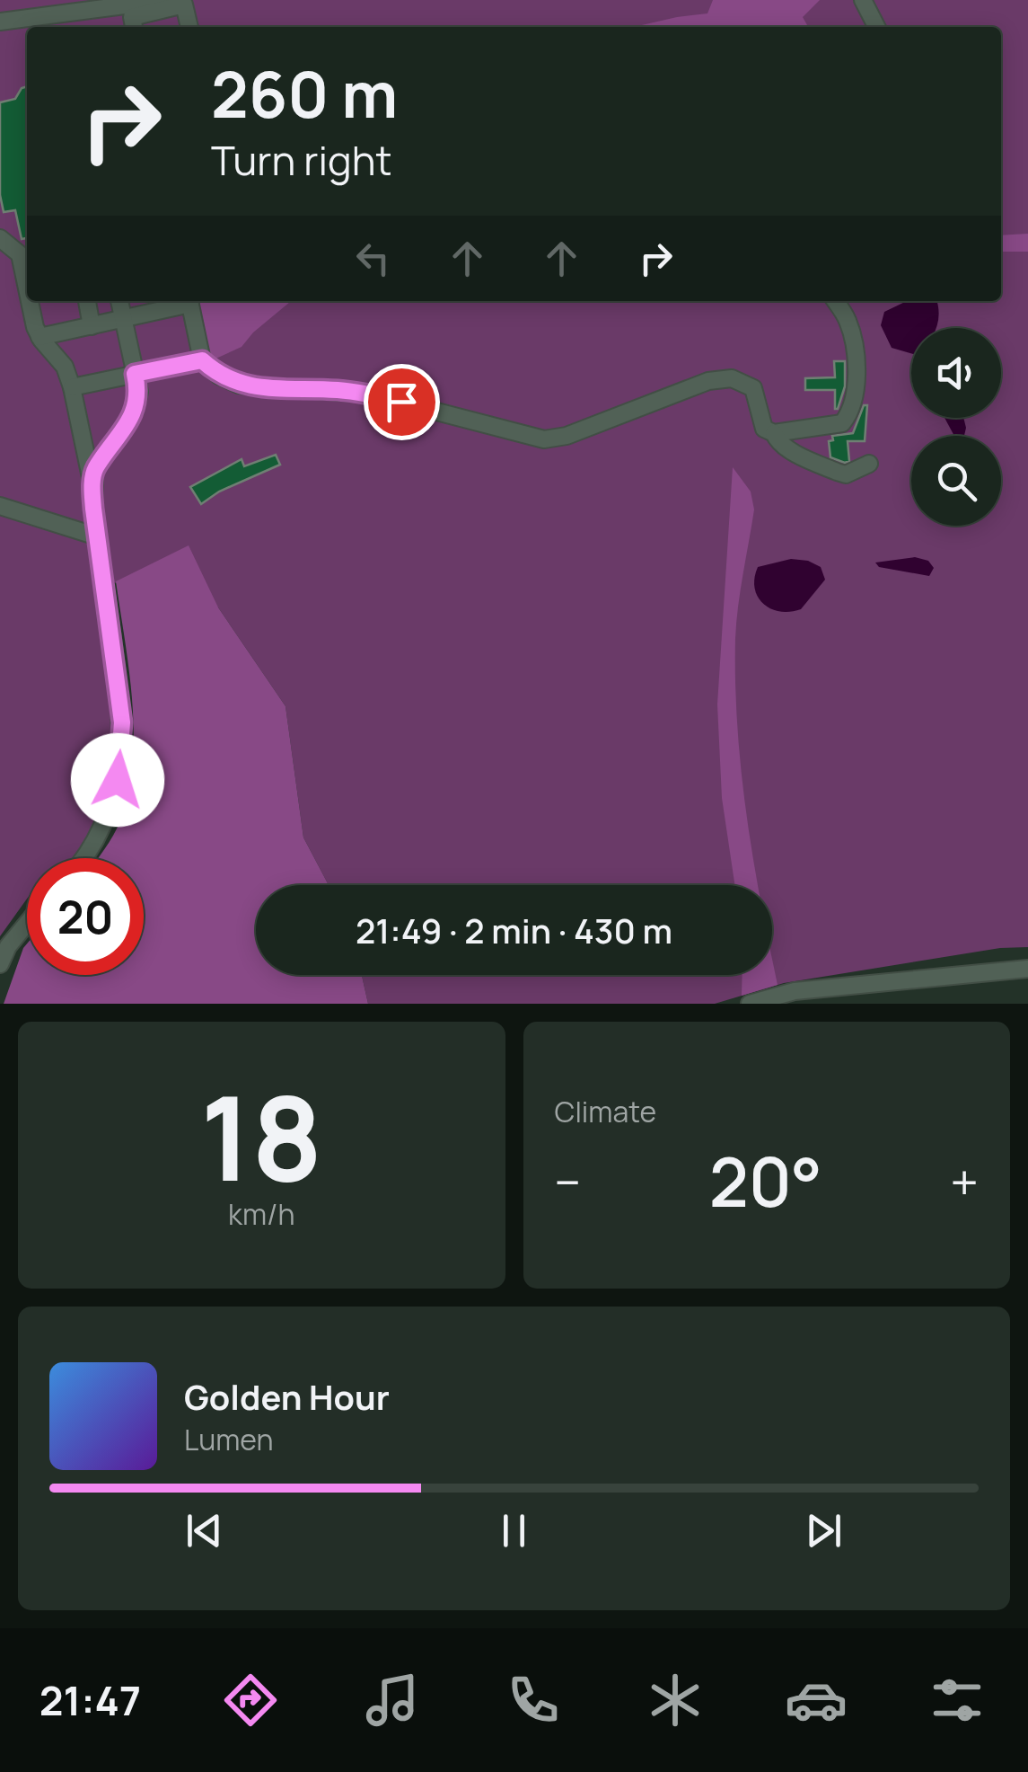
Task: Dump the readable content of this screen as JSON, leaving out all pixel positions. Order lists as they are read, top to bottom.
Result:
{
  "page": {
    "turn": ["260 m", "Turn right"],
    "limit": "20",
    "trip": "21:49 · 2 min · 430 m",
    "tile": [
      ["18", "km/h"],
      "Climate"
    ],
    "heat": ["−", "20°", "+"],
    "song": ["Golden Hour", "Lumen"],
    "tabs": "21:47"
  }
}
